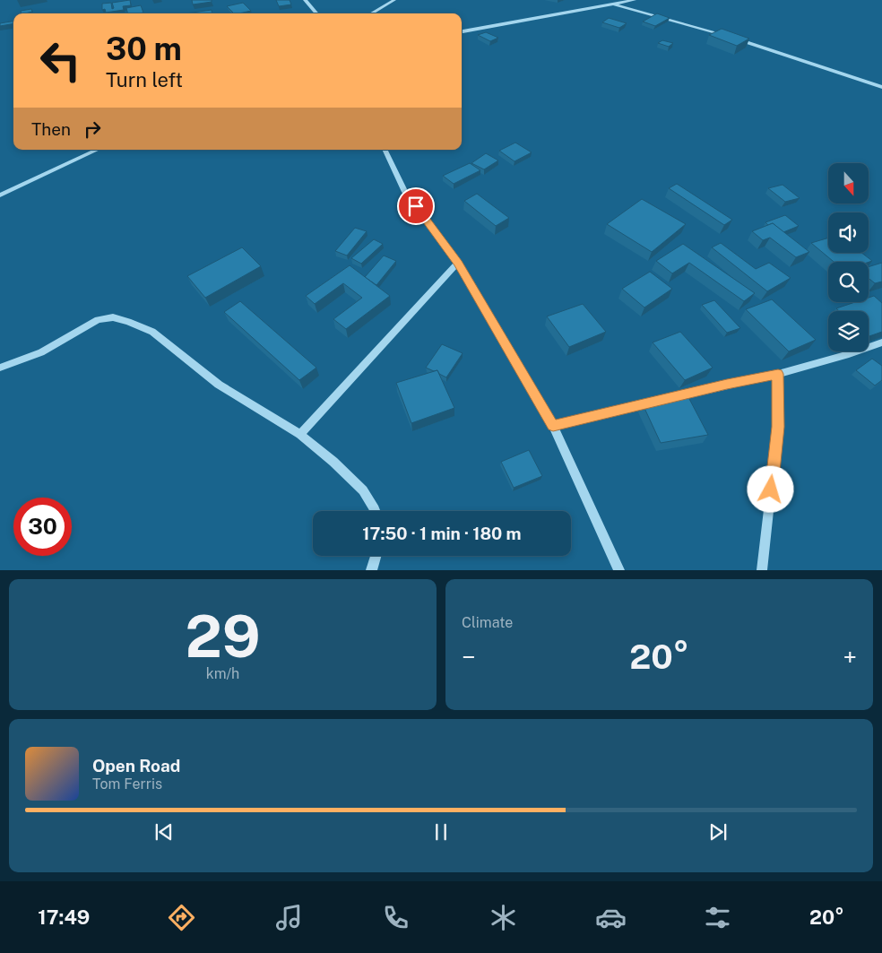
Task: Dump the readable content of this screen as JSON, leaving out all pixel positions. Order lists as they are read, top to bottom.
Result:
{
  "north": "bottom",
  "page": {
    "turn": ["30 m", "Turn left"],
    "then": "Then",
    "limit": "30",
    "trip": "17:50 · 1 min · 180 m",
    "tile": [
      ["29", "km/h"],
      "Climate"
    ],
    "heat": ["−", "20°", "+"],
    "song": ["Open Road", "Tom Ferris"],
    "tabs": ["17:49", "20°"]
  }
}
